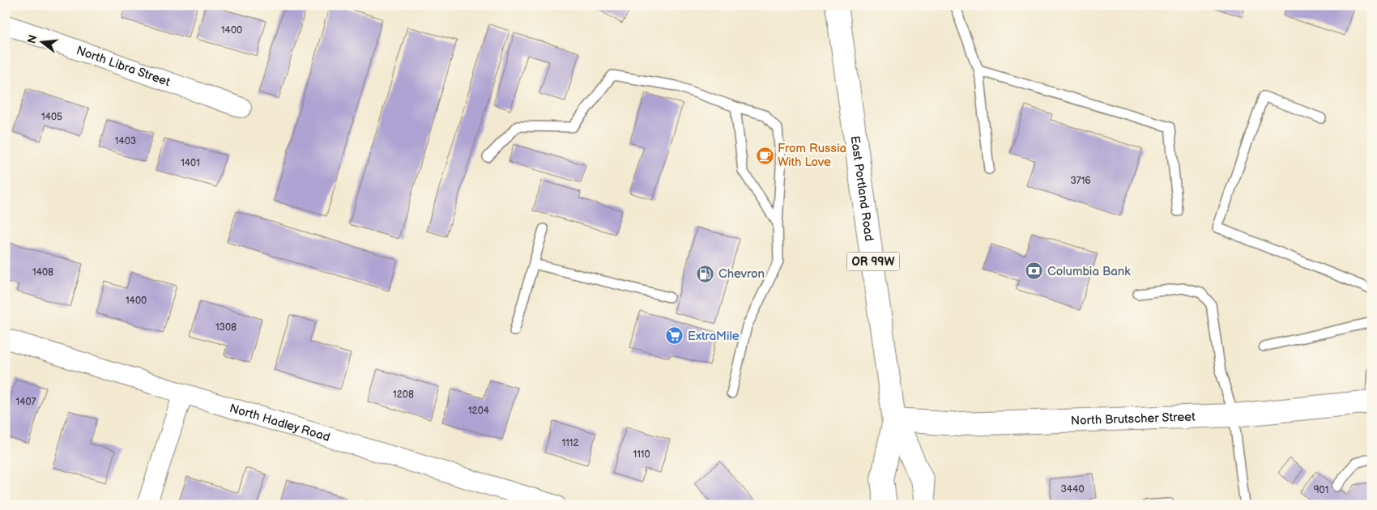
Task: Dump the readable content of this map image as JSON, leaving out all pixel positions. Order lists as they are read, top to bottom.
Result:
{
  "streets": {
    "main road": ["East Portland Road", "OR 99W", "North Brutscher Street"],
    "street": ["North Libra Street", "North Hadley Road"]
  },
  "crossings": [
    ["East Portland Road", "North Brutscher Street"]
  ],
  "places": {
    "cafe": ["From Russia With Love"],
    "bank": ["Columbia Bank"],
    "fuel station": ["Chevron"],
    "supermarket": ["ExtraMile"]
  },
  "house_numbers": [
    "1400",
    "1405",
    "1403",
    "1401",
    "3716",
    "1408",
    "1400",
    "1308",
    "1208",
    "1407",
    "1204",
    "1112",
    "1110",
    "3440",
    "901"
  ],
  "north": "left"
}
